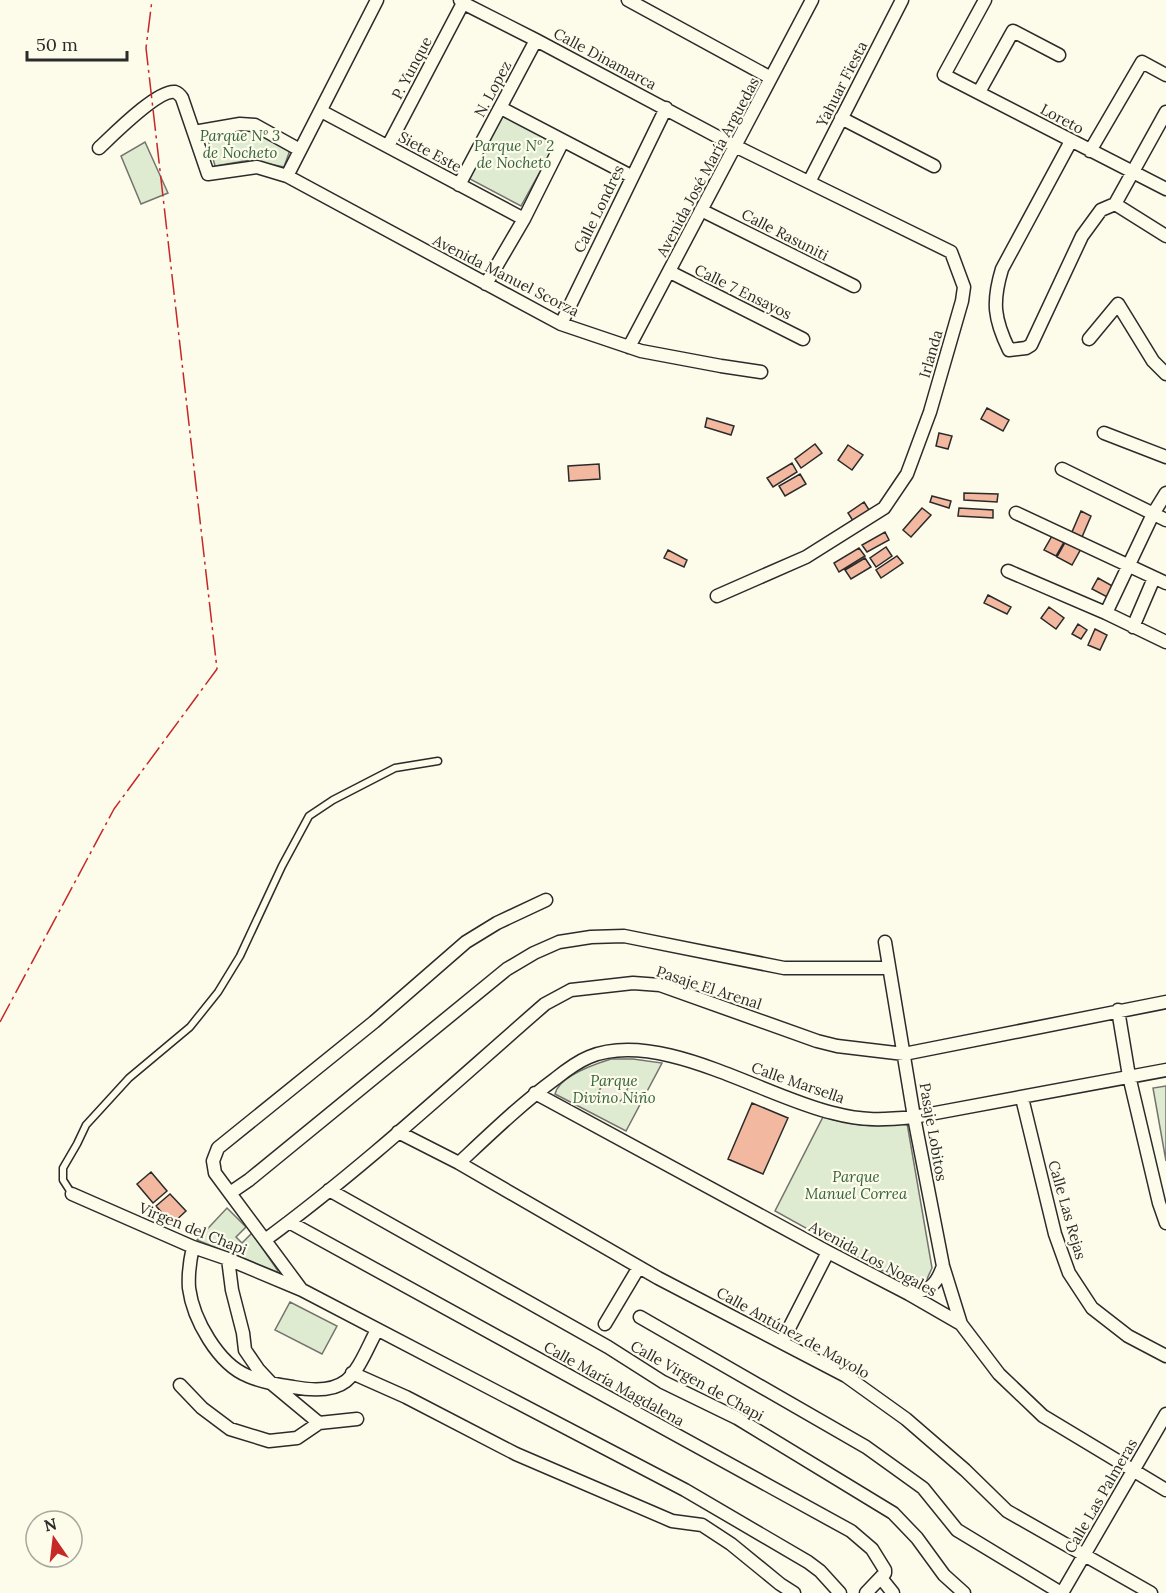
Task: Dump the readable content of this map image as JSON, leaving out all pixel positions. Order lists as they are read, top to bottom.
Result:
{
  "streets": {
    "street": [
      "Calle Dinamarca",
      "P. Yunque",
      "Yahuar Fiesta",
      "N. Lopez",
      "Loreto",
      "Siete Este",
      "Avenida José María Arguedas",
      "Calle Londres",
      "Calle Rasuniti",
      "Avenida Manuel Scorza",
      "Calle 7 Ensayos",
      "Irlanda",
      "Pasaje El Arenal",
      "Calle Marsella",
      "Pasaje Lobitos",
      "Calle Las Rejas",
      "Virgen del Chapi",
      "Avenida Los Nogales",
      "Calle Antúnez de Mayolo",
      "Calle Virgen de Chapi",
      "Calle María Magdalena",
      "Calle Las Palmeras"
    ]
  },
  "crossings": [
    ["Calle Dinamarca", "P. Yunque"],
    ["Calle Dinamarca", "N. Lopez"],
    ["Calle Dinamarca", "Avenida José María Arguedas"],
    ["Calle Dinamarca", "Calle Londres"],
    ["Calle Dinamarca", "Irlanda"],
    ["P. Yunque", "Siete Este"],
    ["Yahuar Fiesta", "Irlanda"],
    ["N. Lopez", "Siete Este"],
    ["Avenida José María Arguedas", "Calle Rasuniti"],
    ["Avenida José María Arguedas", "Avenida Manuel Scorza"],
    ["Avenida José María Arguedas", "Calle 7 Ensayos"],
    ["Avenida José María Arguedas", "Irlanda"],
    ["Calle Londres", "Avenida Manuel Scorza"],
    ["Pasaje El Arenal", "Pasaje Lobitos"],
    ["Pasaje El Arenal", "Calle Antúnez de Mayolo"],
    ["Pasaje El Arenal", "Calle Virgen de Chapi"],
    ["Pasaje El Arenal", "Calle María Magdalena"],
    ["Calle Marsella", "Pasaje Lobitos"],
    ["Calle Marsella", "Calle Las Rejas"],
    ["Calle Marsella", "Avenida Los Nogales"],
    ["Calle Marsella", "Calle Antúnez de Mayolo"],
    ["Pasaje Lobitos", "Avenida Los Nogales"],
    ["Avenida Los Nogales", "Calle Las Palmeras"],
    ["Calle Antúnez de Mayolo", "Calle Las Palmeras"],
    ["Calle Virgen de Chapi", "Calle Las Palmeras"]
  ],
  "parks": [
    "Parque Nº 3 de Nocheto",
    "Parque Nº 2 de Nocheto",
    "Parque Divino Niño",
    "Parque Manuel Correa"
  ],
  "scale_bar": "50 m",
  "north": "top"
}
